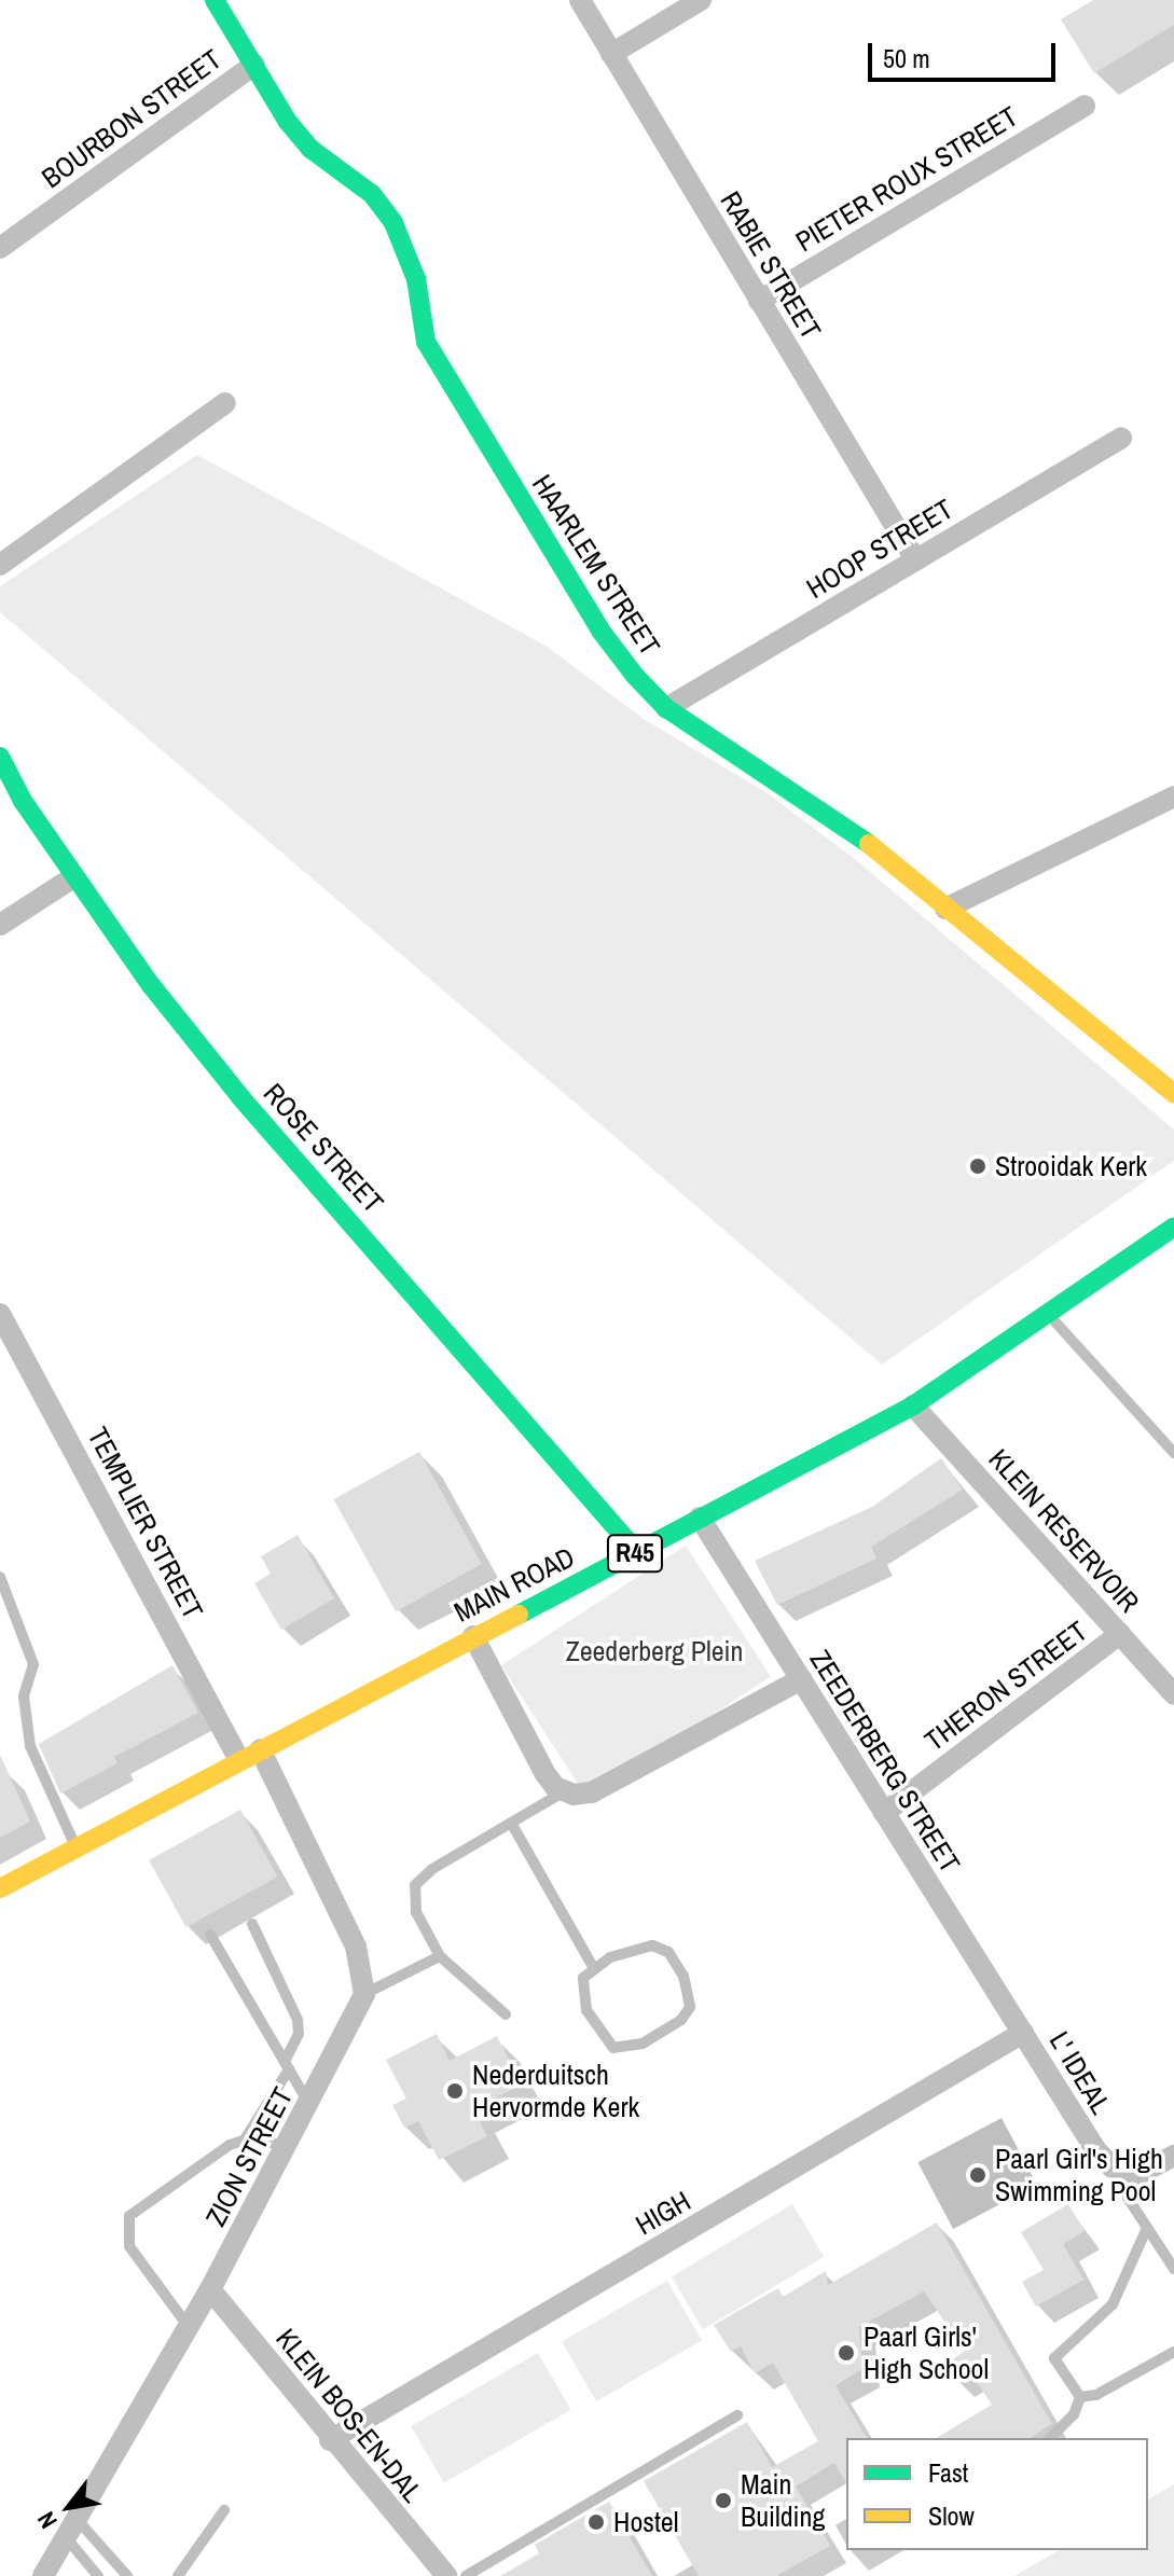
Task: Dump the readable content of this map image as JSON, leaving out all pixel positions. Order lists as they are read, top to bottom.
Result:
{
  "streets": {
    "street": [
      "BOURBON STREET",
      "PIETER ROUX STREET",
      "RABIE STREET",
      "HOOP STREET",
      "HAARLEM STREET",
      "ROSE STREET",
      "TEMPLIER STREET",
      "KLEIN RESERVOIR",
      "R45",
      "MAIN ROAD",
      "THERON STREET",
      "ZEEDERBERG STREET",
      "L' IDEAL",
      "ZION STREET",
      "HIGH",
      "KLEIN BOS-EN-DAL"
    ]
  },
  "crossings": [
    ["BOURBON STREET", "HAARLEM STREET"],
    ["PIETER ROUX STREET", "RABIE STREET"],
    ["RABIE STREET", "HOOP STREET"],
    ["HOOP STREET", "HAARLEM STREET"],
    ["ROSE STREET", "MAIN ROAD"],
    ["TEMPLIER STREET", "MAIN ROAD"],
    ["KLEIN RESERVOIR", "MAIN ROAD"],
    ["KLEIN RESERVOIR", "THERON STREET"],
    ["MAIN ROAD", "ZEEDERBERG STREET"],
    ["THERON STREET", "ZEEDERBERG STREET"],
    ["ZEEDERBERG STREET", "L' IDEAL"],
    ["ZEEDERBERG STREET", "HIGH"],
    ["L' IDEAL", "HIGH"],
    ["ZION STREET", "KLEIN BOS-EN-DAL"],
    ["HIGH", "KLEIN BOS-EN-DAL"]
  ],
  "parks": ["Zeederberg Plein"],
  "places": [
    "Strooidak Kerk",
    "Nederduitsch Hervormde Kerk",
    "Paarl Girl's High Swimming Pool",
    "Paarl Girls' High School",
    "Main Building",
    "Hostel"
  ],
  "legend": ["Fast", "Slow"],
  "scale_bar": "50 m",
  "north": "bottom left"
}
